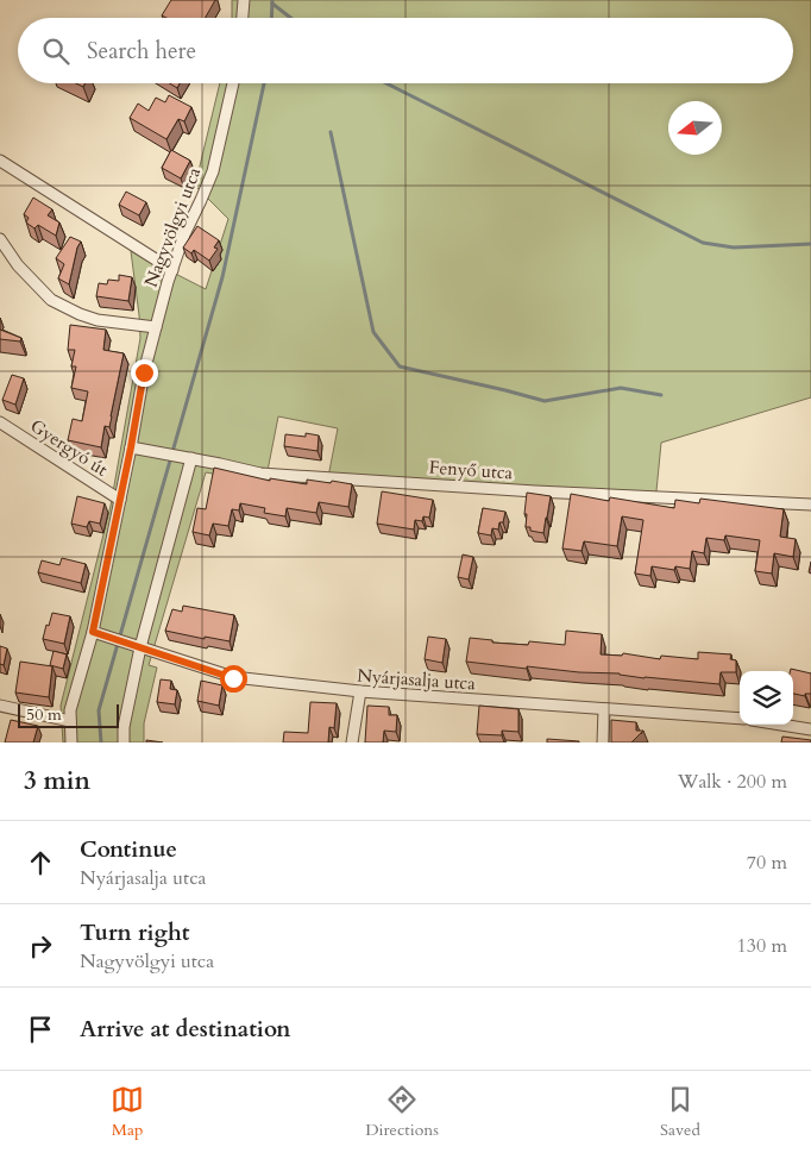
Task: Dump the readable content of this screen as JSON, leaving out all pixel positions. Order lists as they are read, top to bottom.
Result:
{
  "streets": {
    "street": [
      "Nagyvölgyi utca",
      "Gyergyó út",
      "Fenyő utca",
      "Nyárjasalja utca"
    ]
  },
  "crossings": [
    ["Nagyvölgyi utca", "Gyergyó út"],
    ["Nagyvölgyi utca", "Fenyő utca"],
    ["Nagyvölgyi utca", "Nyárjasalja utca"]
  ],
  "scale_bar": "50 m",
  "north": "left",
  "page": {
    "search": "Search here",
    "scale": "50 m",
    "heading": ["3 min", "Walk · 200 m"],
    "list": [
      ["Continue", "Nyárjasalja utca", "70 m"],
      ["Turn right", "Nagyvölgyi utca", "130 m"],
      "Arrive at destination"
    ],
    "nav": ["Map", "Directions", "Saved"]
  }
}
